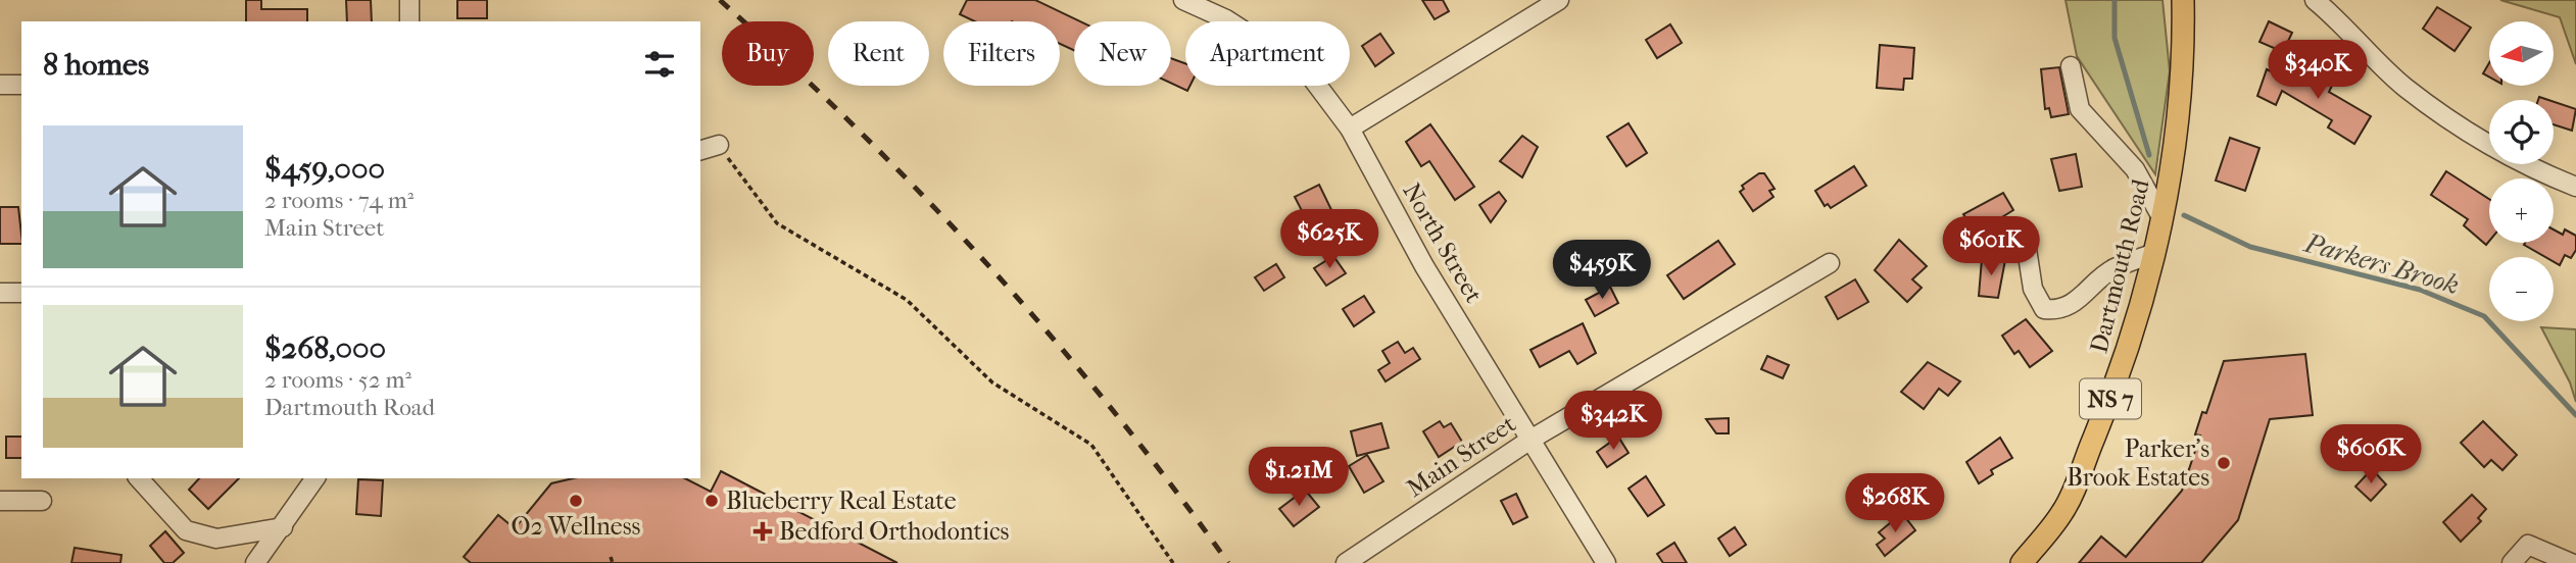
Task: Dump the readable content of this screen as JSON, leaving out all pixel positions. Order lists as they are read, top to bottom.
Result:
{
  "streets": {
    "main road": ["Dartmouth Road", "NS 7"],
    "street": ["North Street", "Main Street"]
  },
  "crossings": [
    ["North Street", "Main Street"]
  ],
  "water": ["Parkers Brook"],
  "places": {
    "other": ["Parker's Brook Estates", "O2 Wellness", "Blueberry Real Estate"],
    "health": ["Bedford Orthodontics"]
  },
  "north": "left",
  "page": {
    "map_buttons": ["+", "−"],
    "chip": [
      "Buy",
      "Rent",
      "Filters",
      "New",
      "Apartment"
    ],
    "heading": "8 homes",
    "price": [
      "$340K",
      "$625K",
      "$601K",
      "$459K",
      "$342K",
      "$606K",
      "$1.21M",
      "$268K"
    ],
    "list": [
      {
        "name": "$459,000",
        "note": "2 rooms · 74 m² · Main Street"
      },
      {
        "name": "$268,000",
        "note": "2 rooms · 52 m² · Dartmouth Road"
      }
    ]
  }
}
